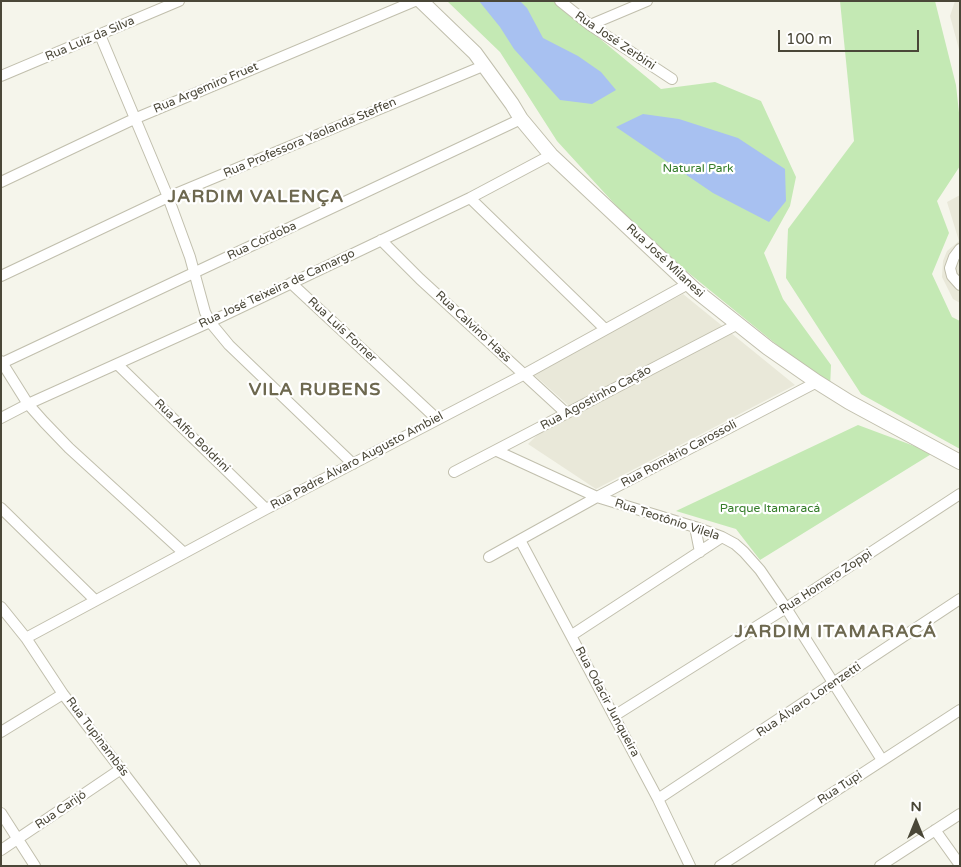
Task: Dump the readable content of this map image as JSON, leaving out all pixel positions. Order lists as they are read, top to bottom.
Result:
{
  "streets": {
    "street": [
      "Rua Luiz da Silva",
      "Rua José Zerbini",
      "Rua Argemiro Fruet",
      "Rua Professora Yaolanda Steffen",
      "Rua Córdoba",
      "Rua José Milanesi",
      "Rua José Teixeira de Camargo",
      "Rua Calvino Hass",
      "Rua Luís Forner",
      "Rua Agostinho Cação",
      "Rua Alfio Boldrini",
      "Rua Romário Carossoli",
      "Rua Padre Álvaro Augusto Ambiel",
      "Rua Teotônio Vilela",
      "Rua Homero Zoppi",
      "Rua Álvaro Lorenzetti",
      "Rua Odacir Junqueira",
      "Rua Tupinambás",
      "Rua Tupi",
      "Rua Carijó"
    ]
  },
  "crossings": [
    ["Rua Professora Yaolanda Steffen", "Rua José Milanesi"],
    ["Rua Córdoba", "Rua José Milanesi"],
    ["Rua José Milanesi", "Rua José Teixeira de Camargo"],
    ["Rua José Milanesi", "Rua Agostinho Cação"],
    ["Rua José Milanesi", "Rua Romário Carossoli"],
    ["Rua José Milanesi", "Rua Padre Álvaro Augusto Ambiel"],
    ["Rua José Teixeira de Camargo", "Rua Calvino Hass"],
    ["Rua José Teixeira de Camargo", "Rua Luís Forner"],
    ["Rua José Teixeira de Camargo", "Rua Alfio Boldrini"],
    ["Rua Calvino Hass", "Rua Agostinho Cação"],
    ["Rua Calvino Hass", "Rua Padre Álvaro Augusto Ambiel"],
    ["Rua Luís Forner", "Rua Padre Álvaro Augusto Ambiel"],
    ["Rua Agostinho Cação", "Rua Teotônio Vilela"],
    ["Rua Alfio Boldrini", "Rua Padre Álvaro Augusto Ambiel"],
    ["Rua Romário Carossoli", "Rua Teotônio Vilela"],
    ["Rua Romário Carossoli", "Rua Odacir Junqueira"],
    ["Rua Padre Álvaro Augusto Ambiel", "Rua Tupinambás"],
    ["Rua Teotônio Vilela", "Rua Homero Zoppi"],
    ["Rua Teotônio Vilela", "Rua Álvaro Lorenzetti"],
    ["Rua Teotônio Vilela", "Rua Tupi"],
    ["Rua Homero Zoppi", "Rua Odacir Junqueira"],
    ["Rua Álvaro Lorenzetti", "Rua Odacir Junqueira"],
    ["Rua Tupinambás", "Rua Carijó"]
  ],
  "districts": ["JARDIM VALENÇA", "VILA RUBENS", "JARDIM ITAMARACÁ"],
  "parks": ["Natural Park", "Parque Itamaracá"],
  "scale_bar": "100 m",
  "north": "top"
}
